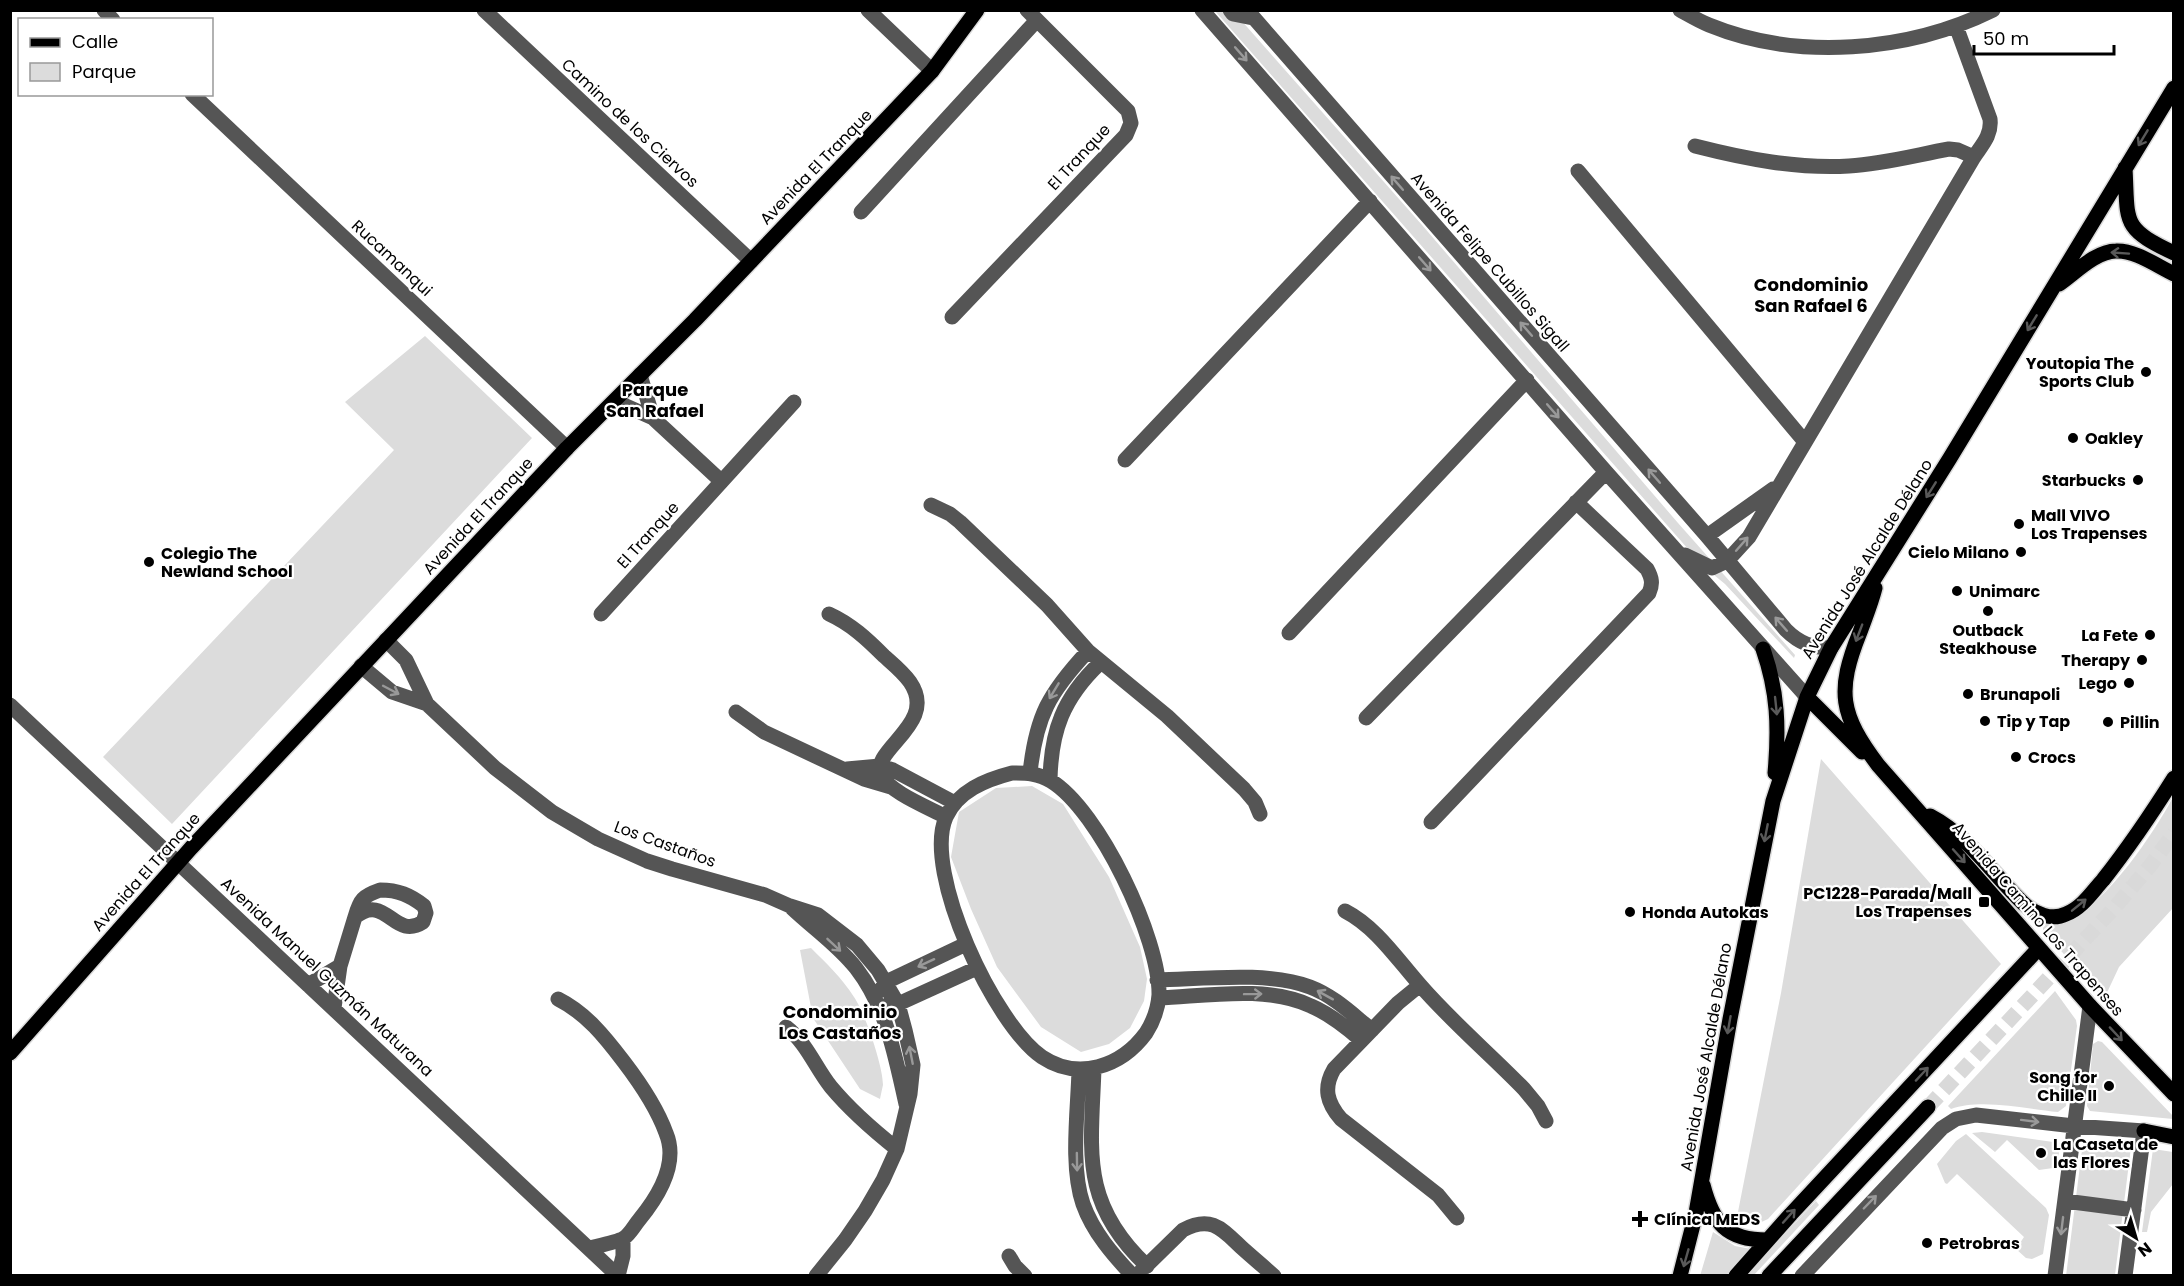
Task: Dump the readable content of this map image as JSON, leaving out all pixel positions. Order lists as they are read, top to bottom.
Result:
{
  "streets": {
    "main road": ["Avenida El Tranque", "Avenida José Alcalde Délano", "Avenida Camino Los Trapenses"],
    "street": [
      "Camino de los Ciervos",
      "El Tranque",
      "Rucamanqui",
      "Avenida Felipe Cubillos Sigall",
      "Los Castaños",
      "Avenida Manuel Guzmán Maturana"
    ]
  },
  "crossings": [
    ["Camino de los Ciervos", "Avenida El Tranque"],
    ["Avenida El Tranque", "Rucamanqui"],
    ["Avenida El Tranque", "Los Castaños"],
    ["Avenida El Tranque", "Avenida Manuel Guzmán Maturana"],
    ["Avenida Felipe Cubillos Sigall", "Avenida José Alcalde Délano"],
    ["Avenida José Alcalde Délano", "Avenida Camino Los Trapenses"]
  ],
  "one_way": ["Avenida José Alcalde Délano"],
  "districts": ["Condominio San Rafael 6", "Parque San Rafael", "Condominio Los Castaños"],
  "places": {
    "other": [
      "Youtopia The Sports Club",
      "Oakley",
      "Starbucks",
      "Mall VIVO Los Trapenses",
      "Cielo Milano",
      "Colegio The Newland School",
      "Unimarc",
      "Outback Steakhouse",
      "La Fete",
      "Therapy",
      "Lego",
      "Brunapoli",
      "Tip y Tap",
      "Pillin",
      "Crocs",
      "Honda Autokas",
      "Song for Chille II",
      "La Caseta de las Flores",
      "Petrobras"
    ],
    "transit": ["PC1228-Parada/Mall Los Trapenses"],
    "health": ["Clínica MEDS"]
  },
  "legend": ["Calle", "Parque"],
  "scale_bar": "50 m",
  "north": "bottom right"
}
